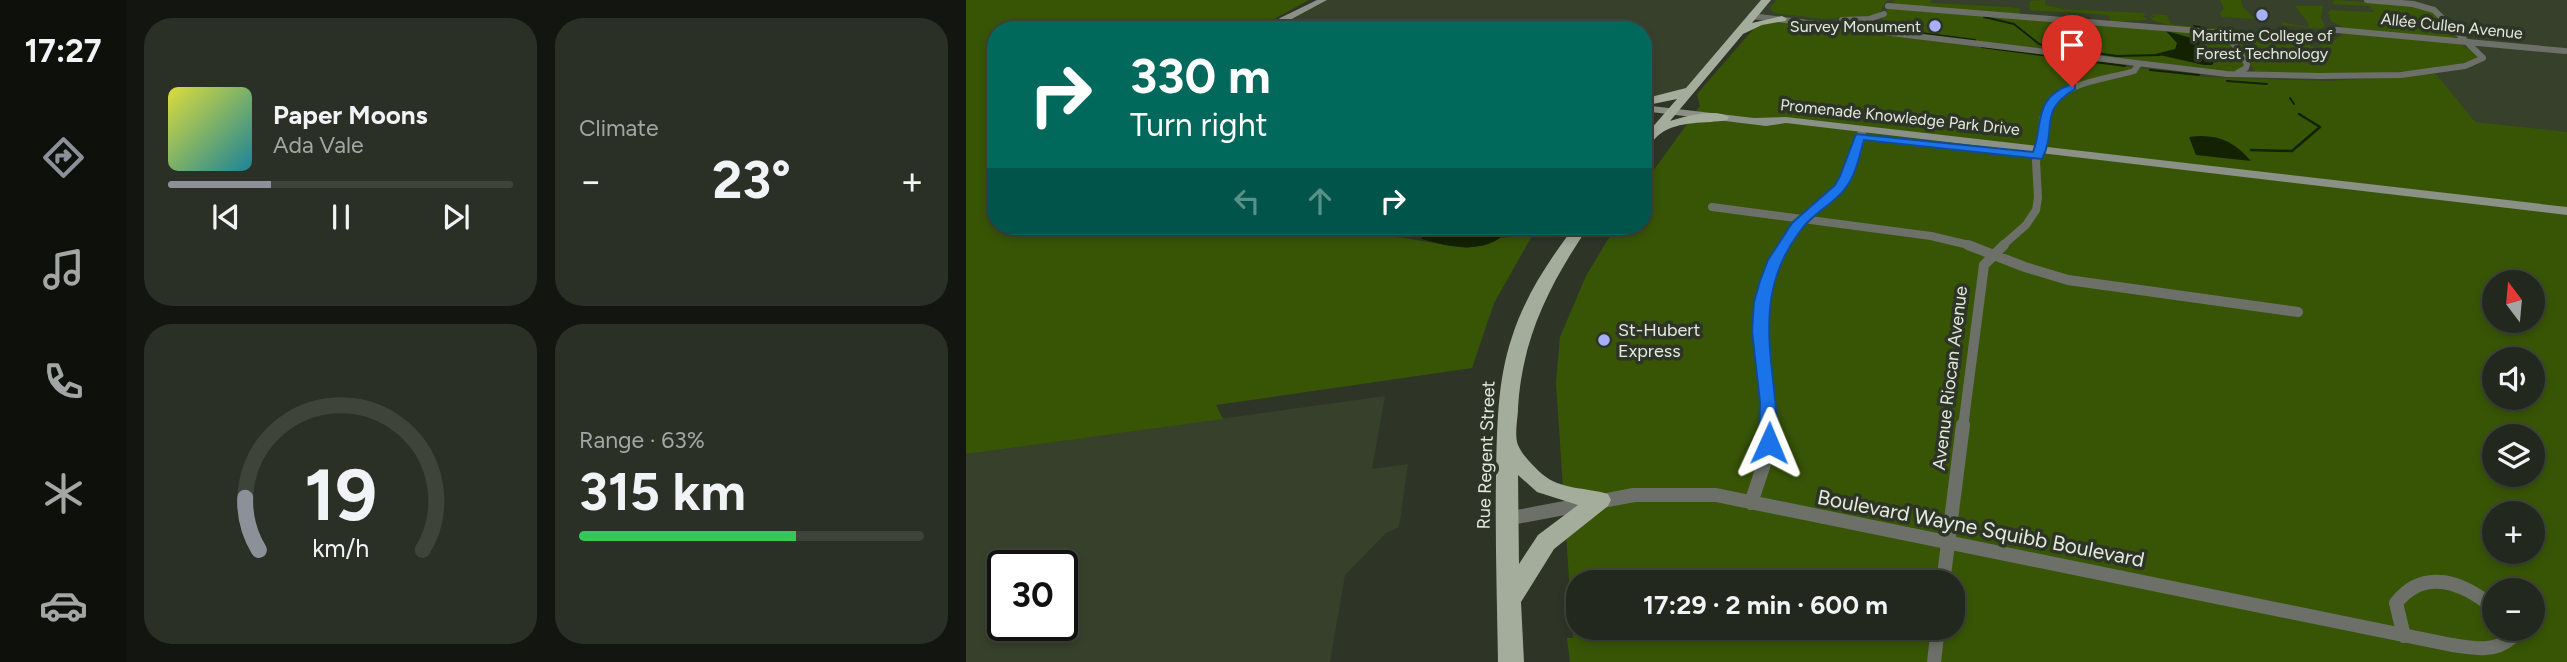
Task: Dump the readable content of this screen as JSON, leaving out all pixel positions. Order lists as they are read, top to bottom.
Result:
{
  "streets": {
    "main road": ["Rue Regent Street"],
    "street": [
      "Allée Cullen Avenue",
      "Promenade Knowledge Park Drive",
      "Avenue Riocan Avenue",
      "Boulevard Wayne Squibb Boulevard"
    ]
  },
  "crossings": [
    ["Promenade Knowledge Park Drive", "Avenue Riocan Avenue"],
    ["Avenue Riocan Avenue", "Boulevard Wayne Squibb Boulevard"],
    ["Rue Regent Street", "Boulevard Wayne Squibb Boulevard"]
  ],
  "places": ["Maritime College of Forest Technology", "Survey Monument", "St-Hubert Express"],
  "north": "top",
  "page": {
    "tabs": "17:27",
    "tile": [
      "Climate",
      ["Range · 63%", "315 km"]
    ],
    "turn": ["330 m", "Turn right"],
    "song": ["Paper Moons", "Ada Vale"],
    "heat": ["−", "23°", "+"],
    "map_buttons": ["+", "−"],
    "limit": "30",
    "trip": "17:29 · 2 min · 600 m",
    "gauge": ["19", "km/h"]
  }
}
